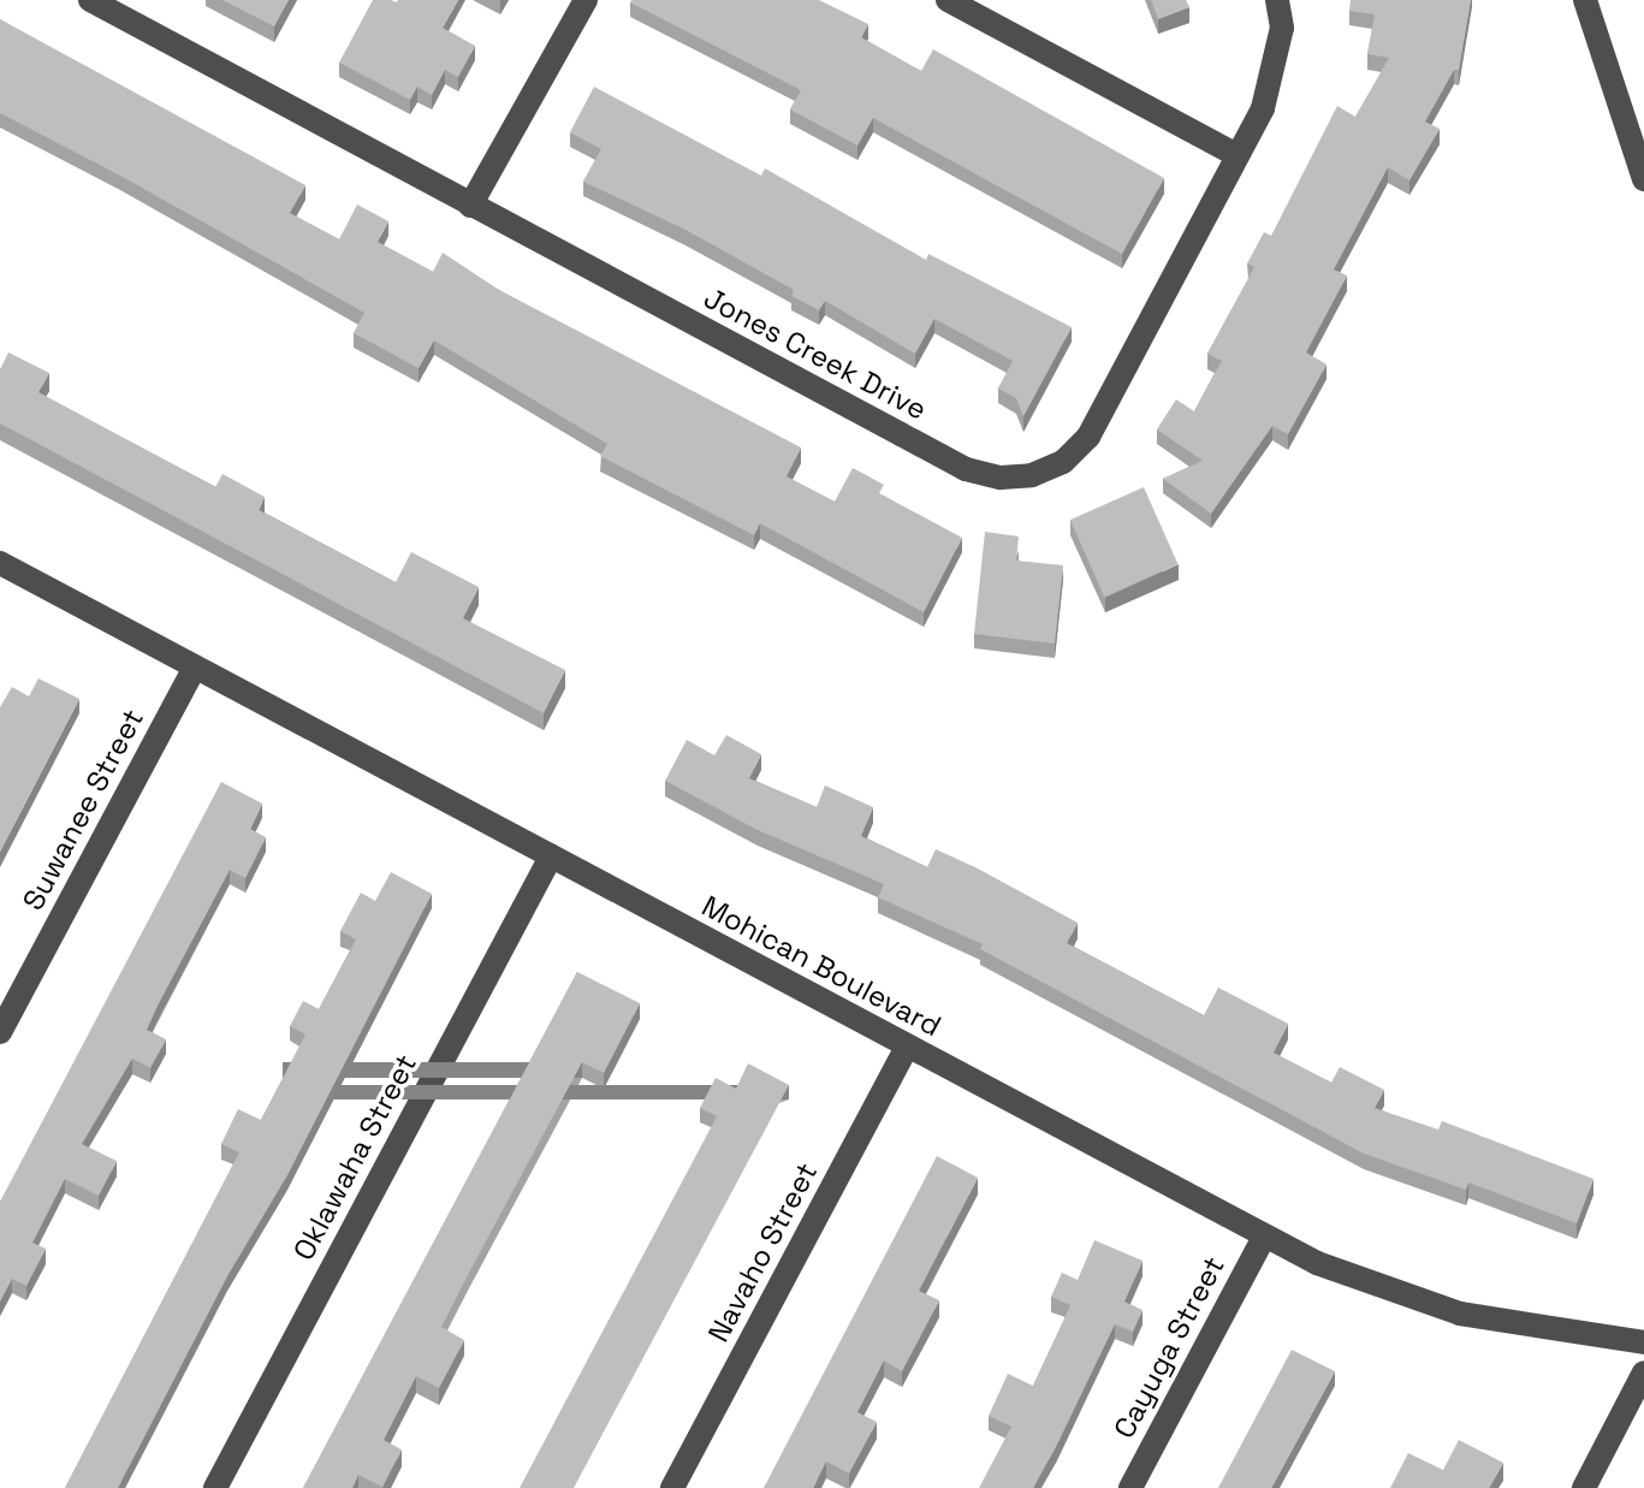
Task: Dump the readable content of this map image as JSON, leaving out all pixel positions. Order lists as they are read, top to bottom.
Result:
{
  "streets": {
    "street": [
      "Jones Creek Drive",
      "Suwanee Street",
      "Mohican Boulevard",
      "Oklawaha Street",
      "Navaho Street",
      "Cayuga Street"
    ]
  },
  "crossings": [
    ["Suwanee Street", "Mohican Boulevard"],
    ["Mohican Boulevard", "Oklawaha Street"],
    ["Mohican Boulevard", "Navaho Street"],
    ["Mohican Boulevard", "Cayuga Street"]
  ]
}
